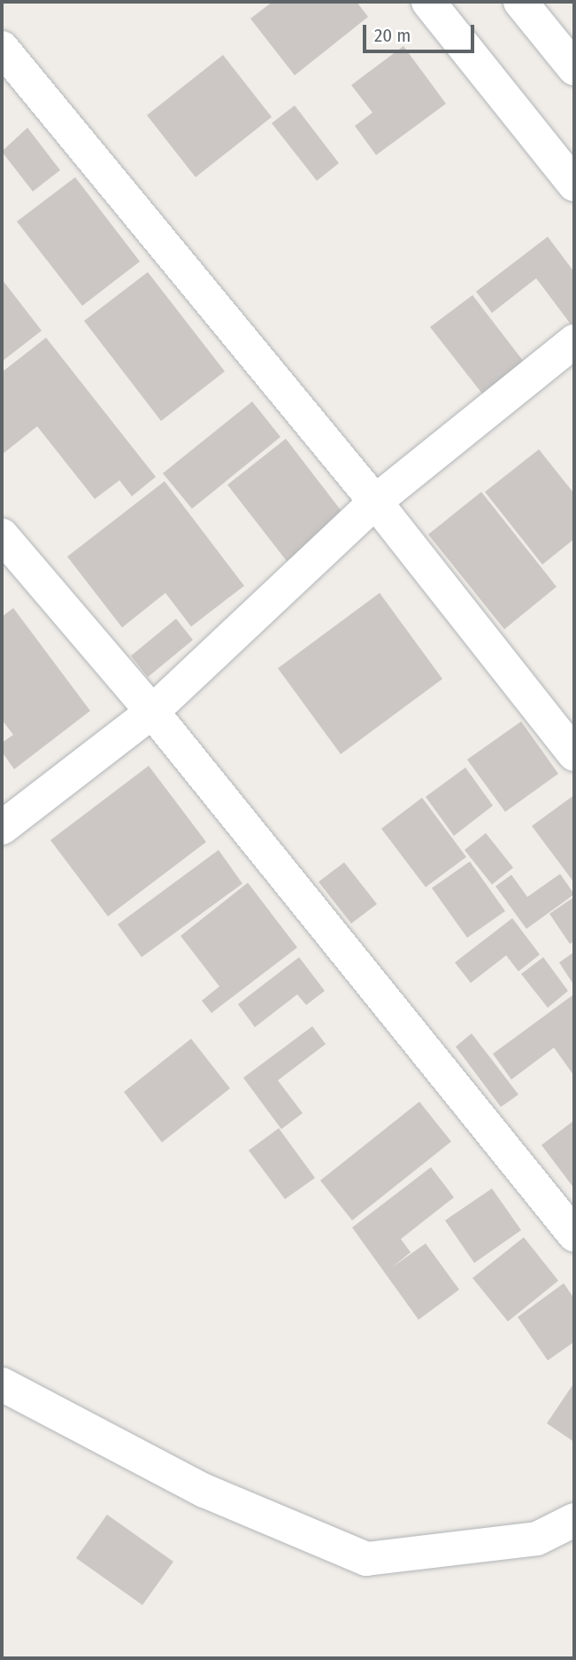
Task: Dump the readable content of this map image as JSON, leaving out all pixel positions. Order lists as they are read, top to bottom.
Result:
{
  "scale_bar": "20 m"
}
